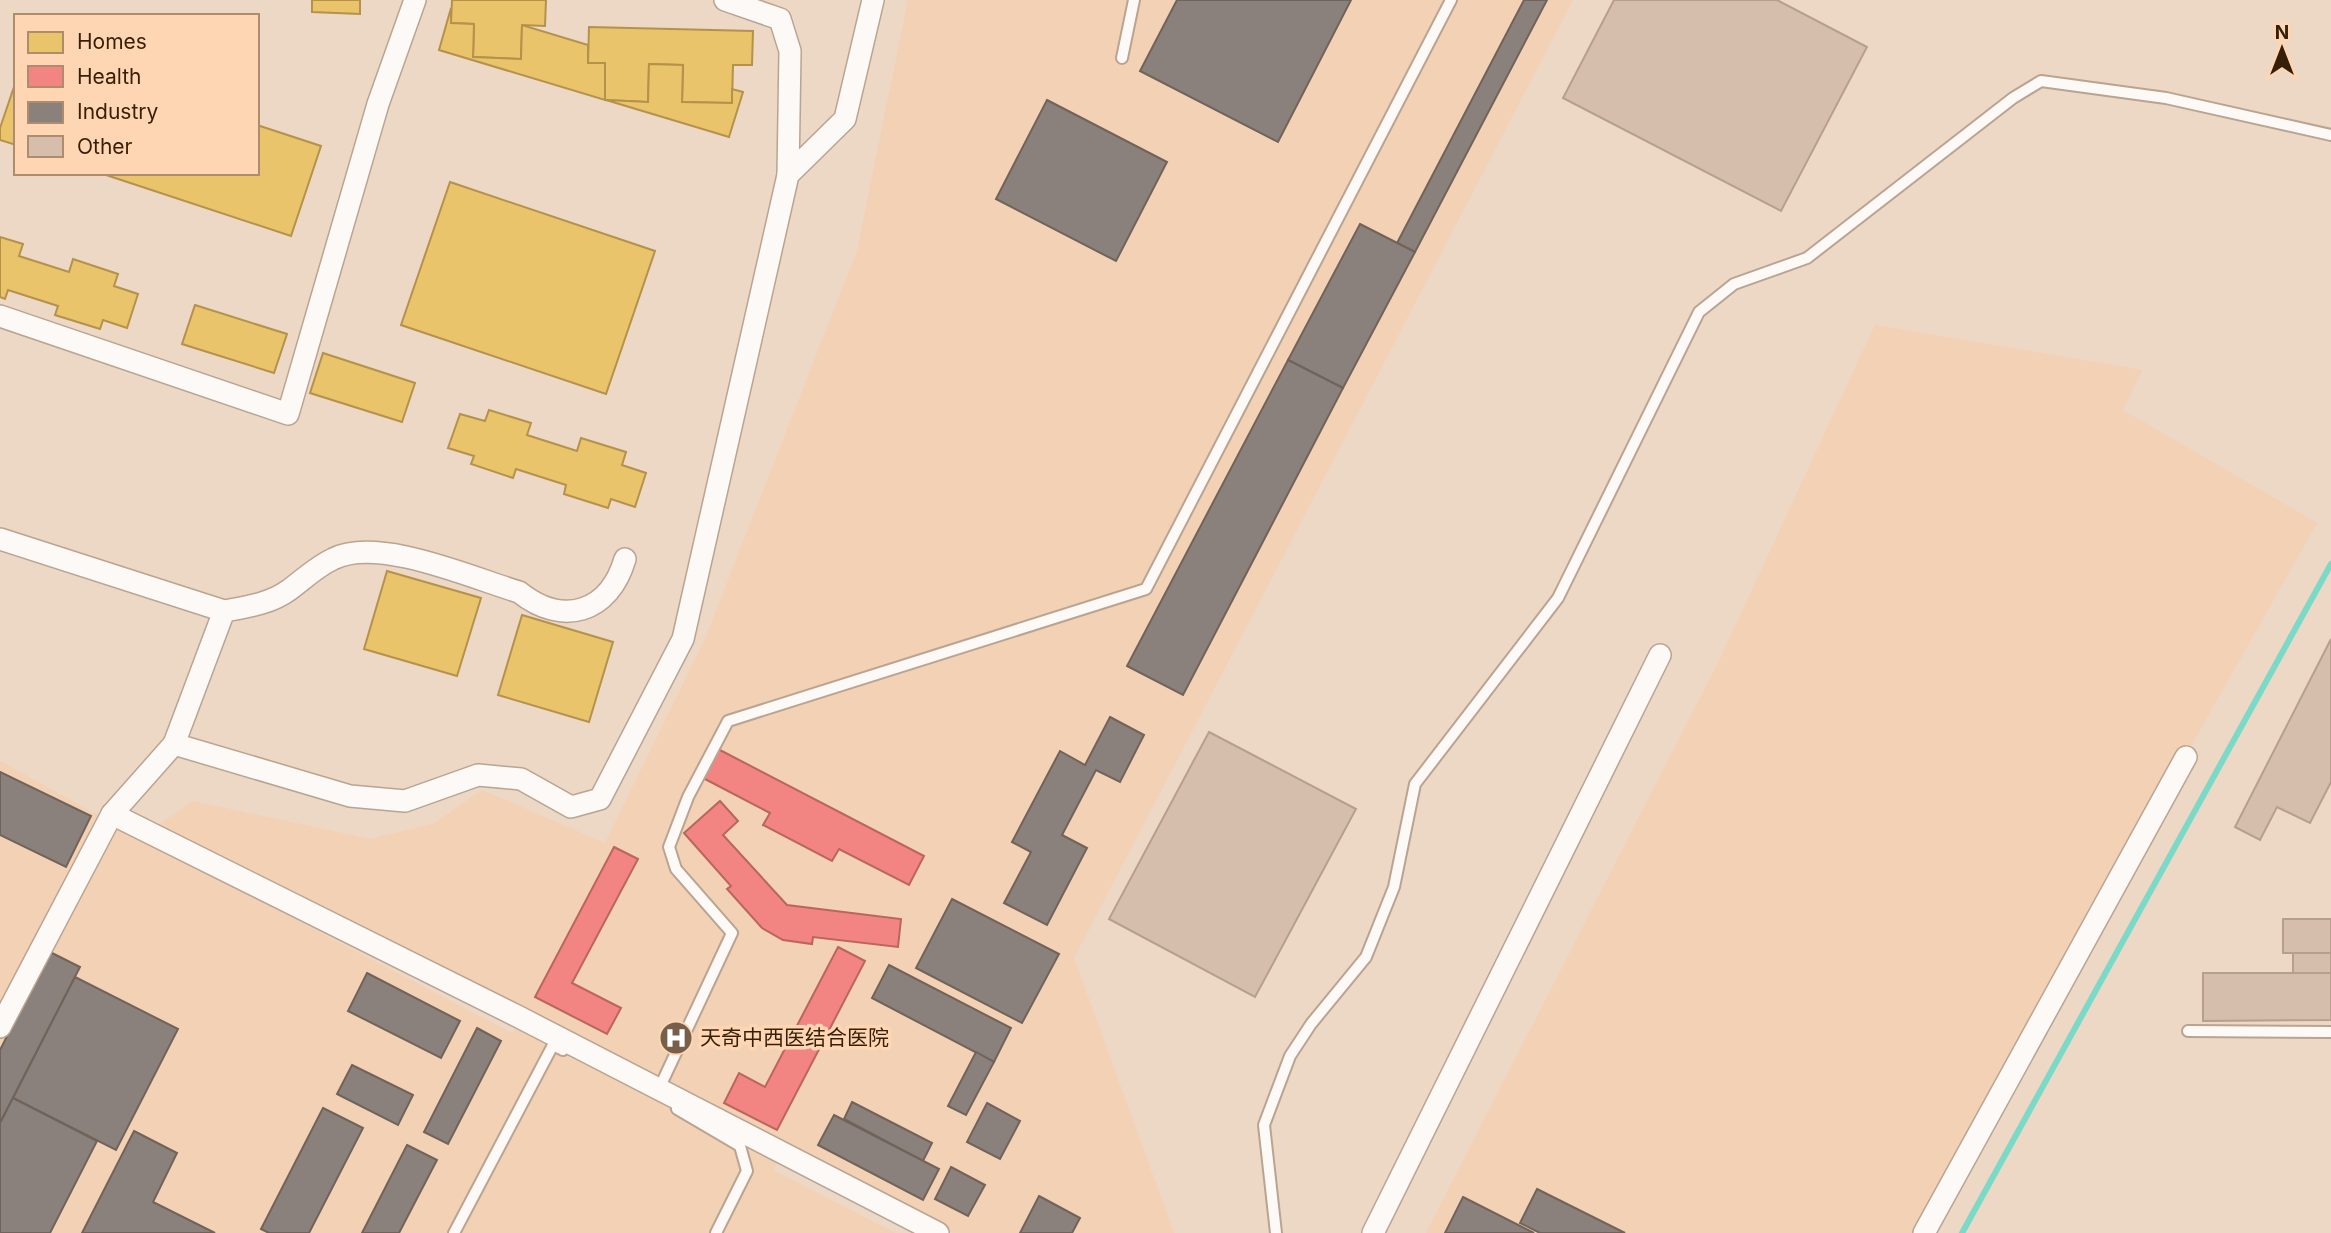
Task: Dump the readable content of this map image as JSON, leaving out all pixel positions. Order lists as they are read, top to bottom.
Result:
{
  "places": {
    "hospital": ["天奇中西医结合医院"]
  },
  "legend": [
    "Homes",
    "Health",
    "Industry",
    "Other"
  ],
  "north": "top"
}
